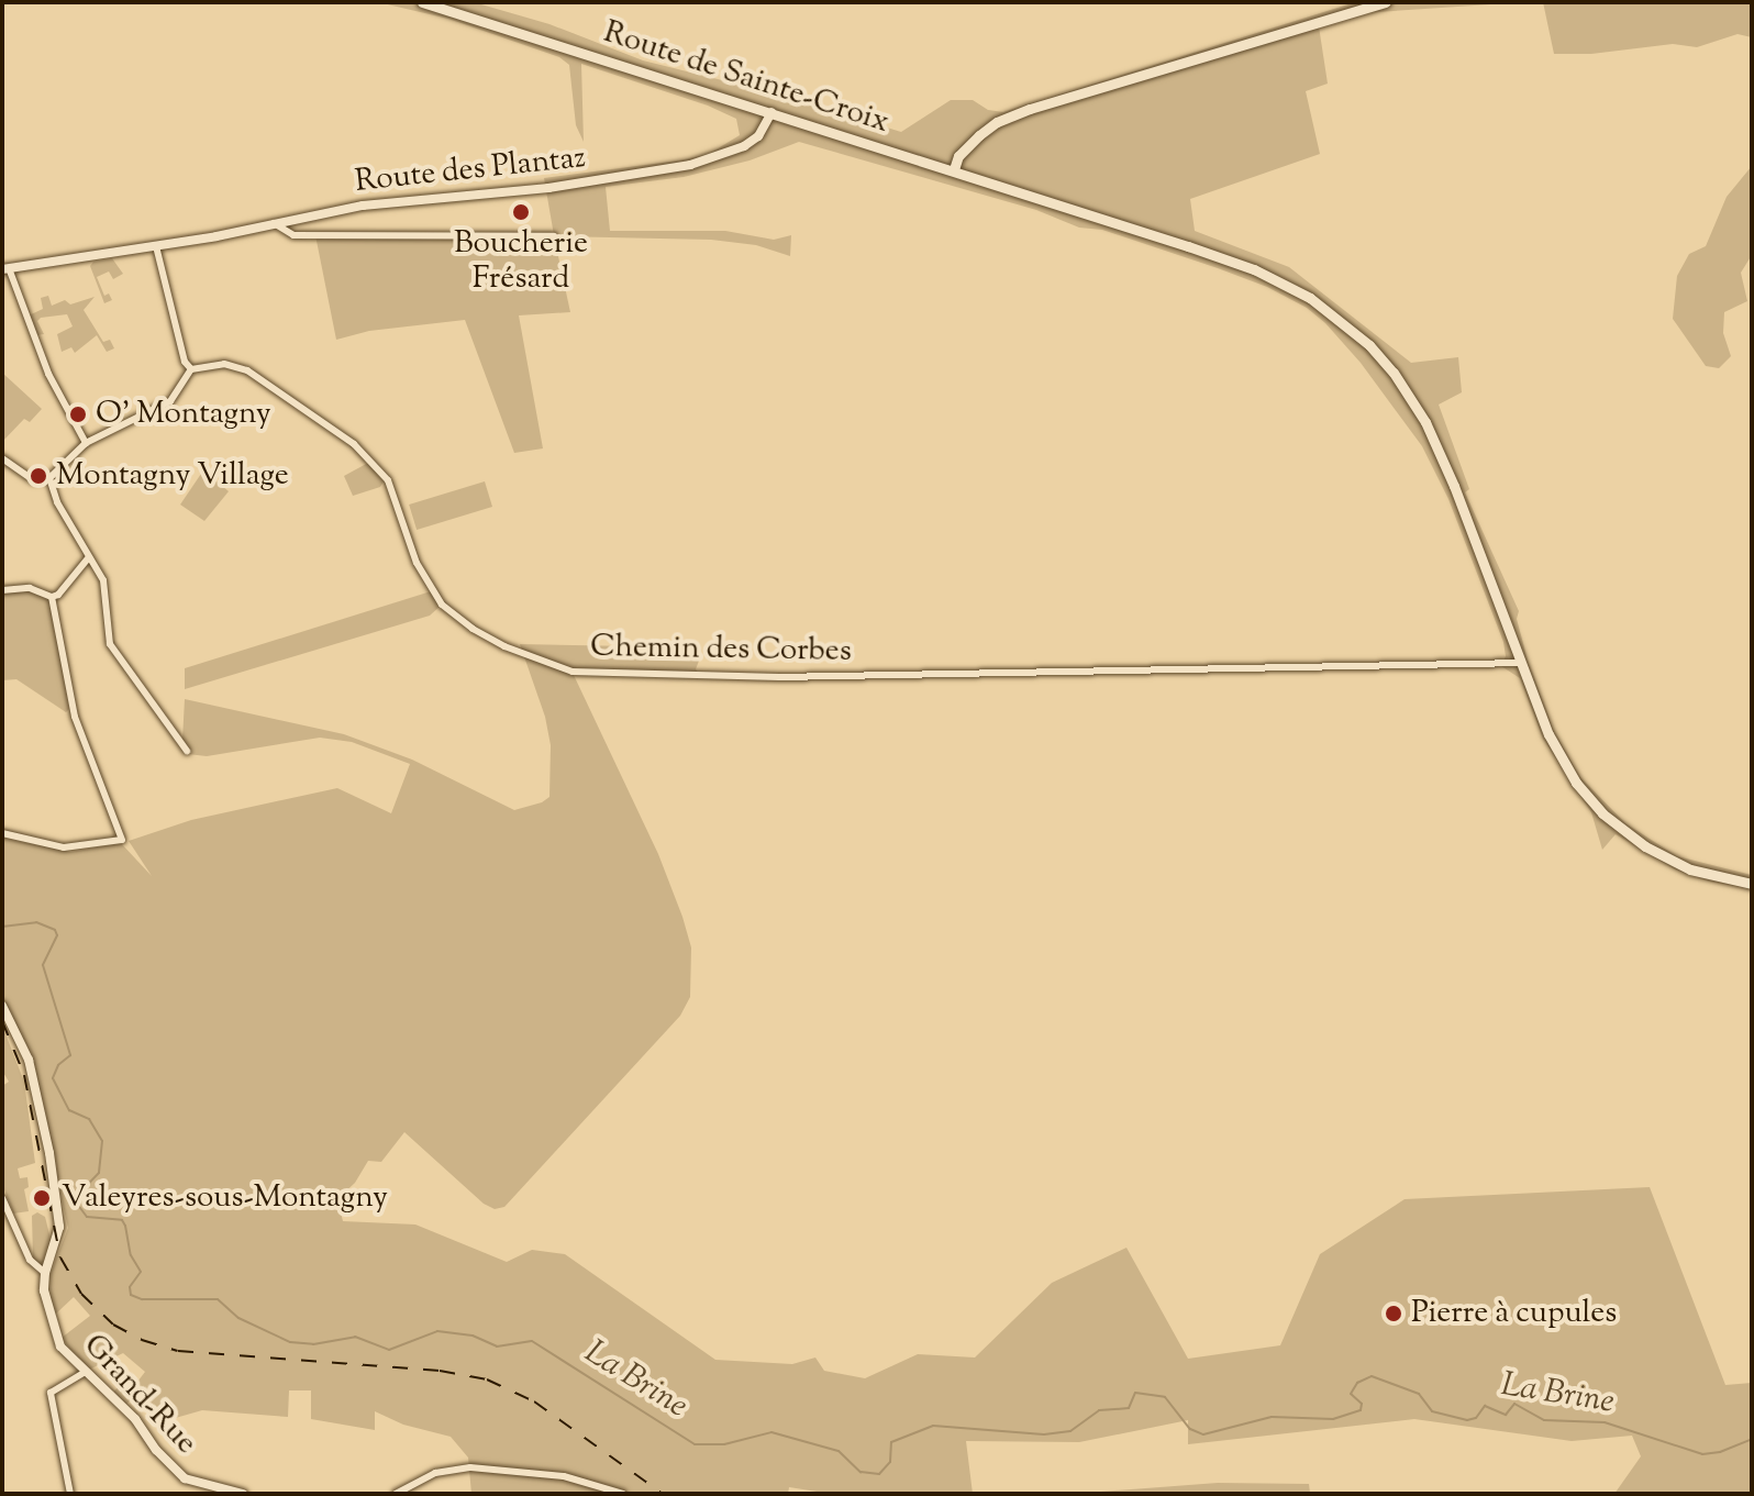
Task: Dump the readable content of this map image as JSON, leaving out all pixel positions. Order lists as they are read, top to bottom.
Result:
{
  "streets": {
    "main road": ["Route de Sainte-Croix"],
    "street": ["Route des Plantaz", "Chemin des Corbes", "Grand-Rue"]
  },
  "crossings": [
    ["Route de Sainte-Croix", "Route des Plantaz"],
    ["Route de Sainte-Croix", "Chemin des Corbes"]
  ],
  "water": ["La Brine"],
  "places": [
    "Boucherie Frésard",
    "O' Montagny",
    "Montagny Village",
    "Valeyres-sous-Montagny",
    "Pierre à cupules"
  ]
}
